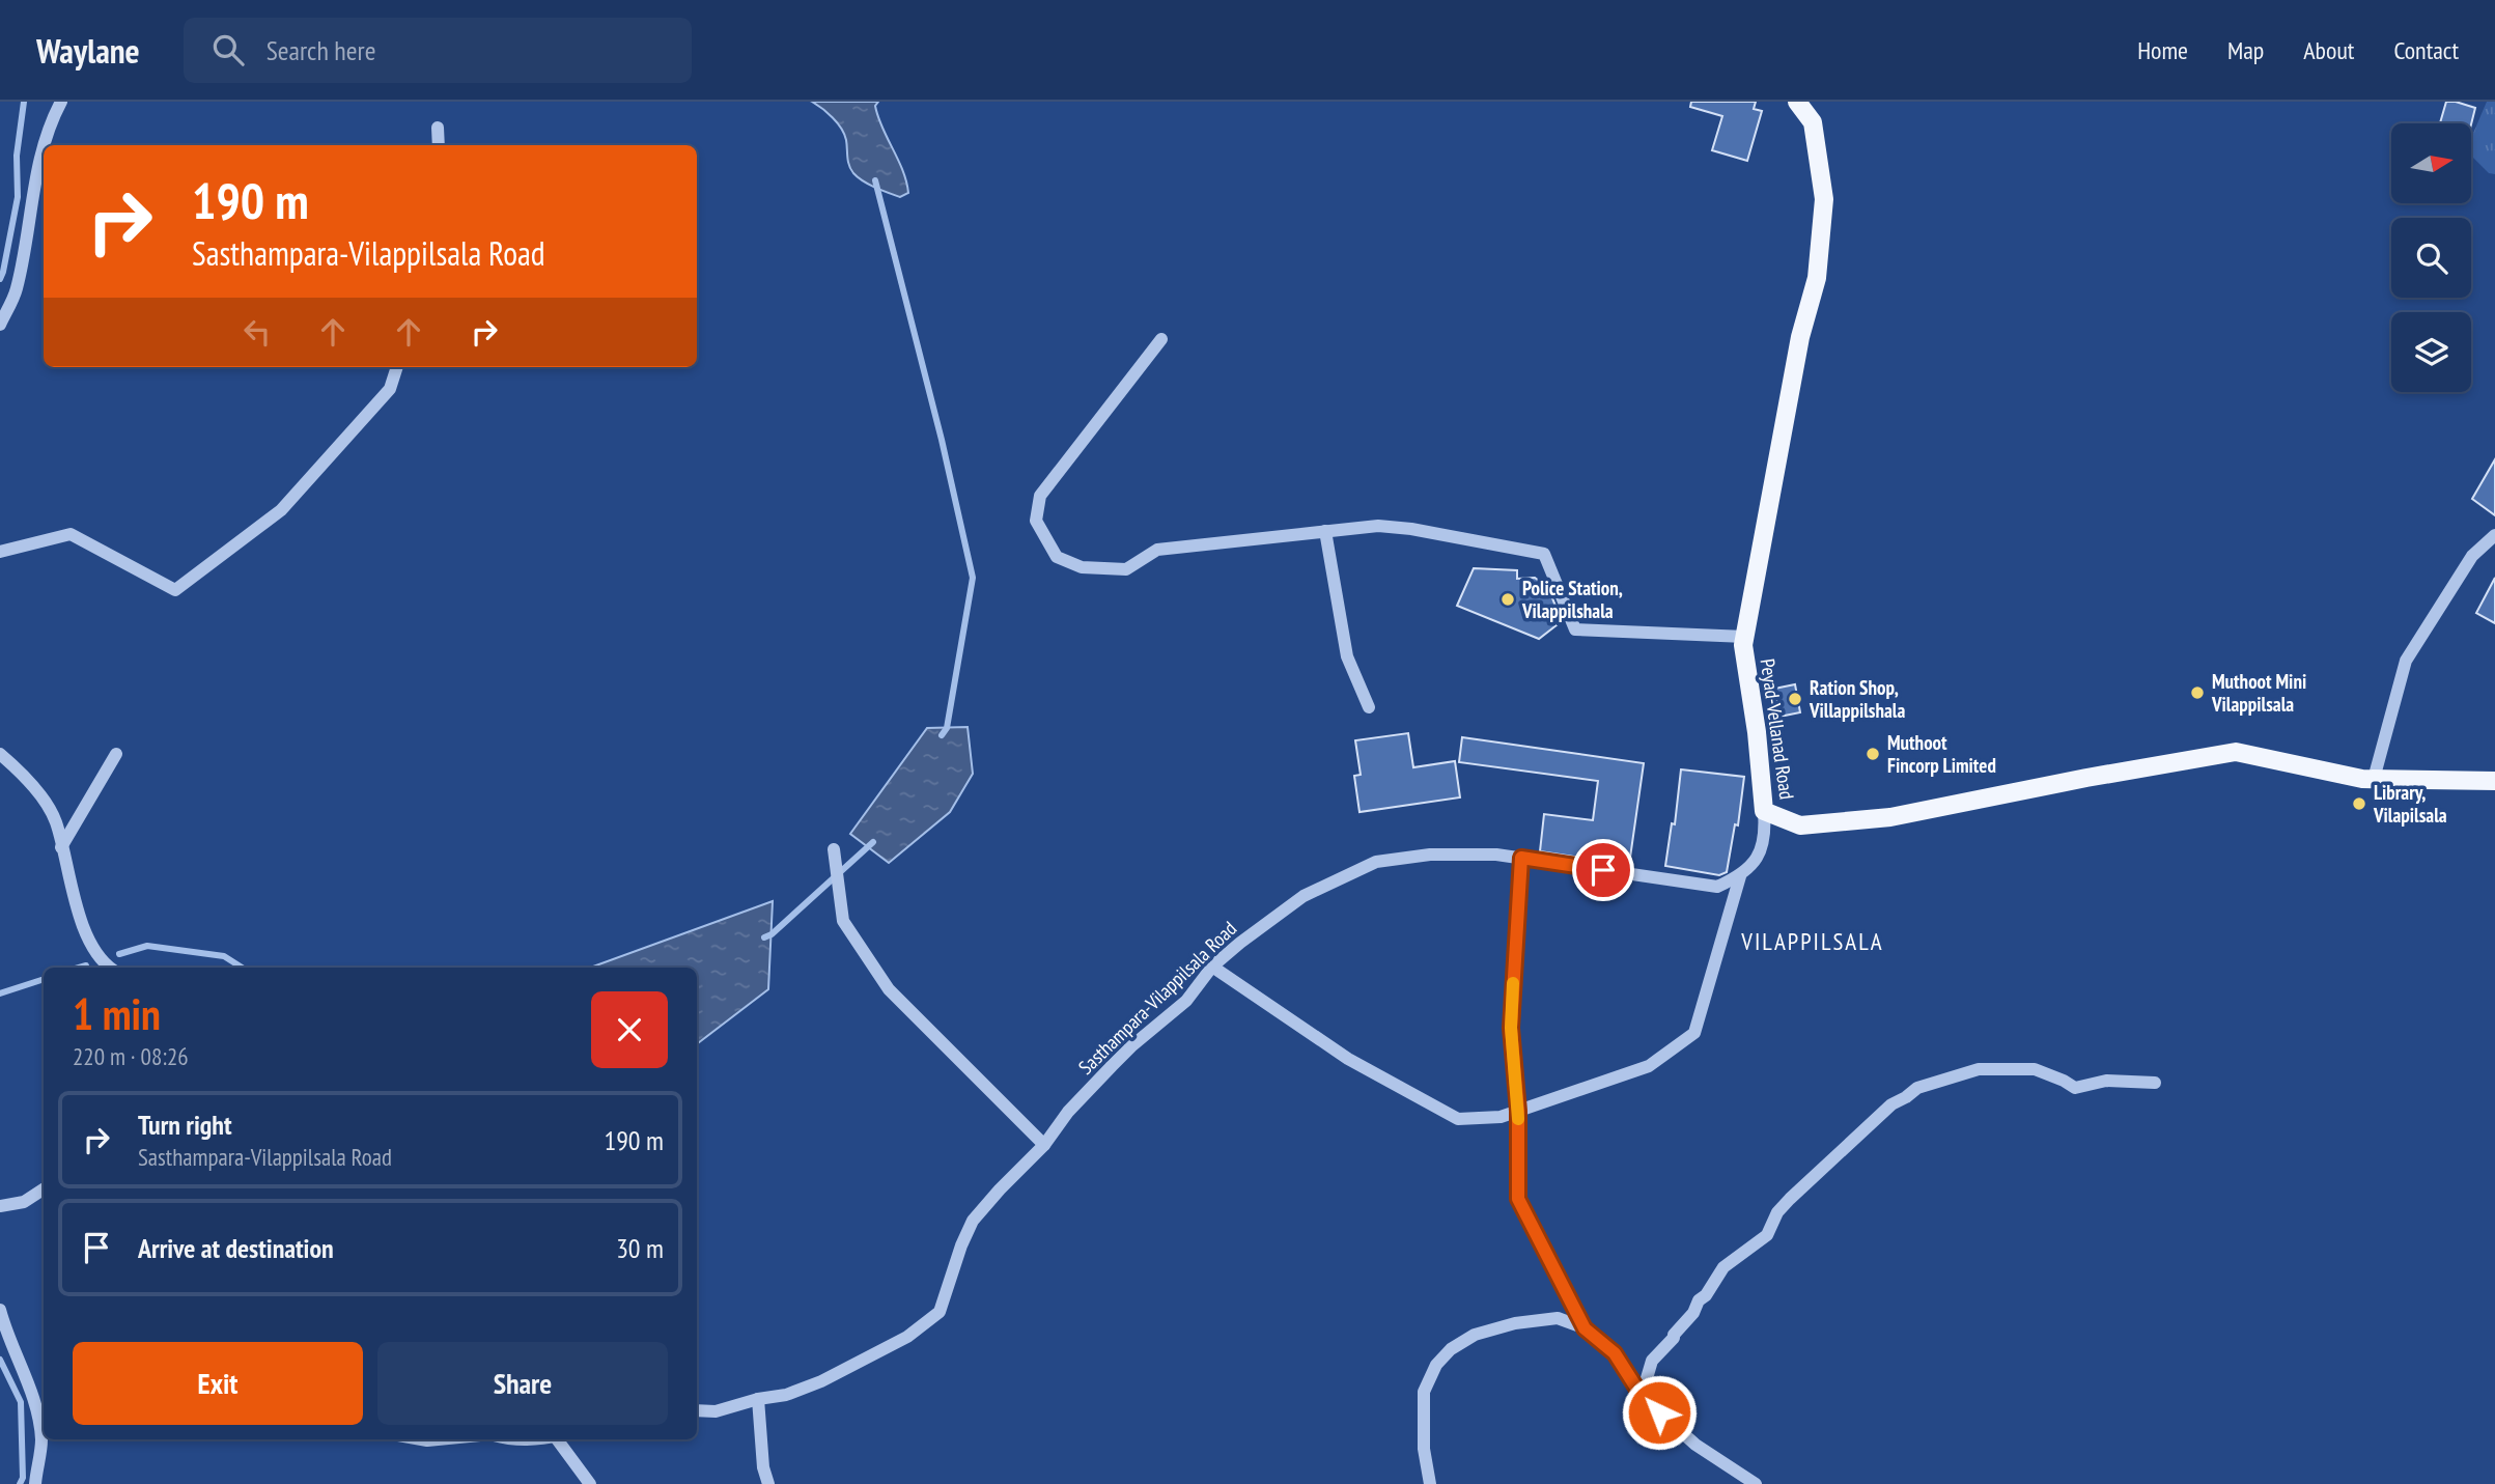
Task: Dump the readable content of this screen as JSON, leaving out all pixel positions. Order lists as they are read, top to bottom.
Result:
{
  "streets": {
    "main road": ["Peyad-Vellanad Road"],
    "street": ["Sasthampara-Vilappilsala Road"]
  },
  "districts": ["VILAPPILSALA"],
  "places": [
    "Police Station, Vilappilshala",
    "Muthoot Mini Vilappilsala",
    "Ration Shop, Villappilshala",
    "Muthoot Fincorp Limited",
    "Library, Vilapilsala"
  ],
  "north": "right",
  "page": {
    "header": "Waylane",
    "search": "Search here",
    "nav": [
      "Home",
      "Map",
      "About",
      "Contact"
    ],
    "turn": ["190 m", "Sasthampara-Vilappilsala Road"],
    "heading": ["1 min", "220 m · 08:26"],
    "list": [
      {
        "name": "Turn right",
        "note": "Sasthampara-Vilappilsala Road",
        "value": "190 m"
      },
      {
        "name": "Arrive at destination",
        "value": "30 m"
      }
    ],
    "buttons": ["Exit", "Share"]
  }
}
